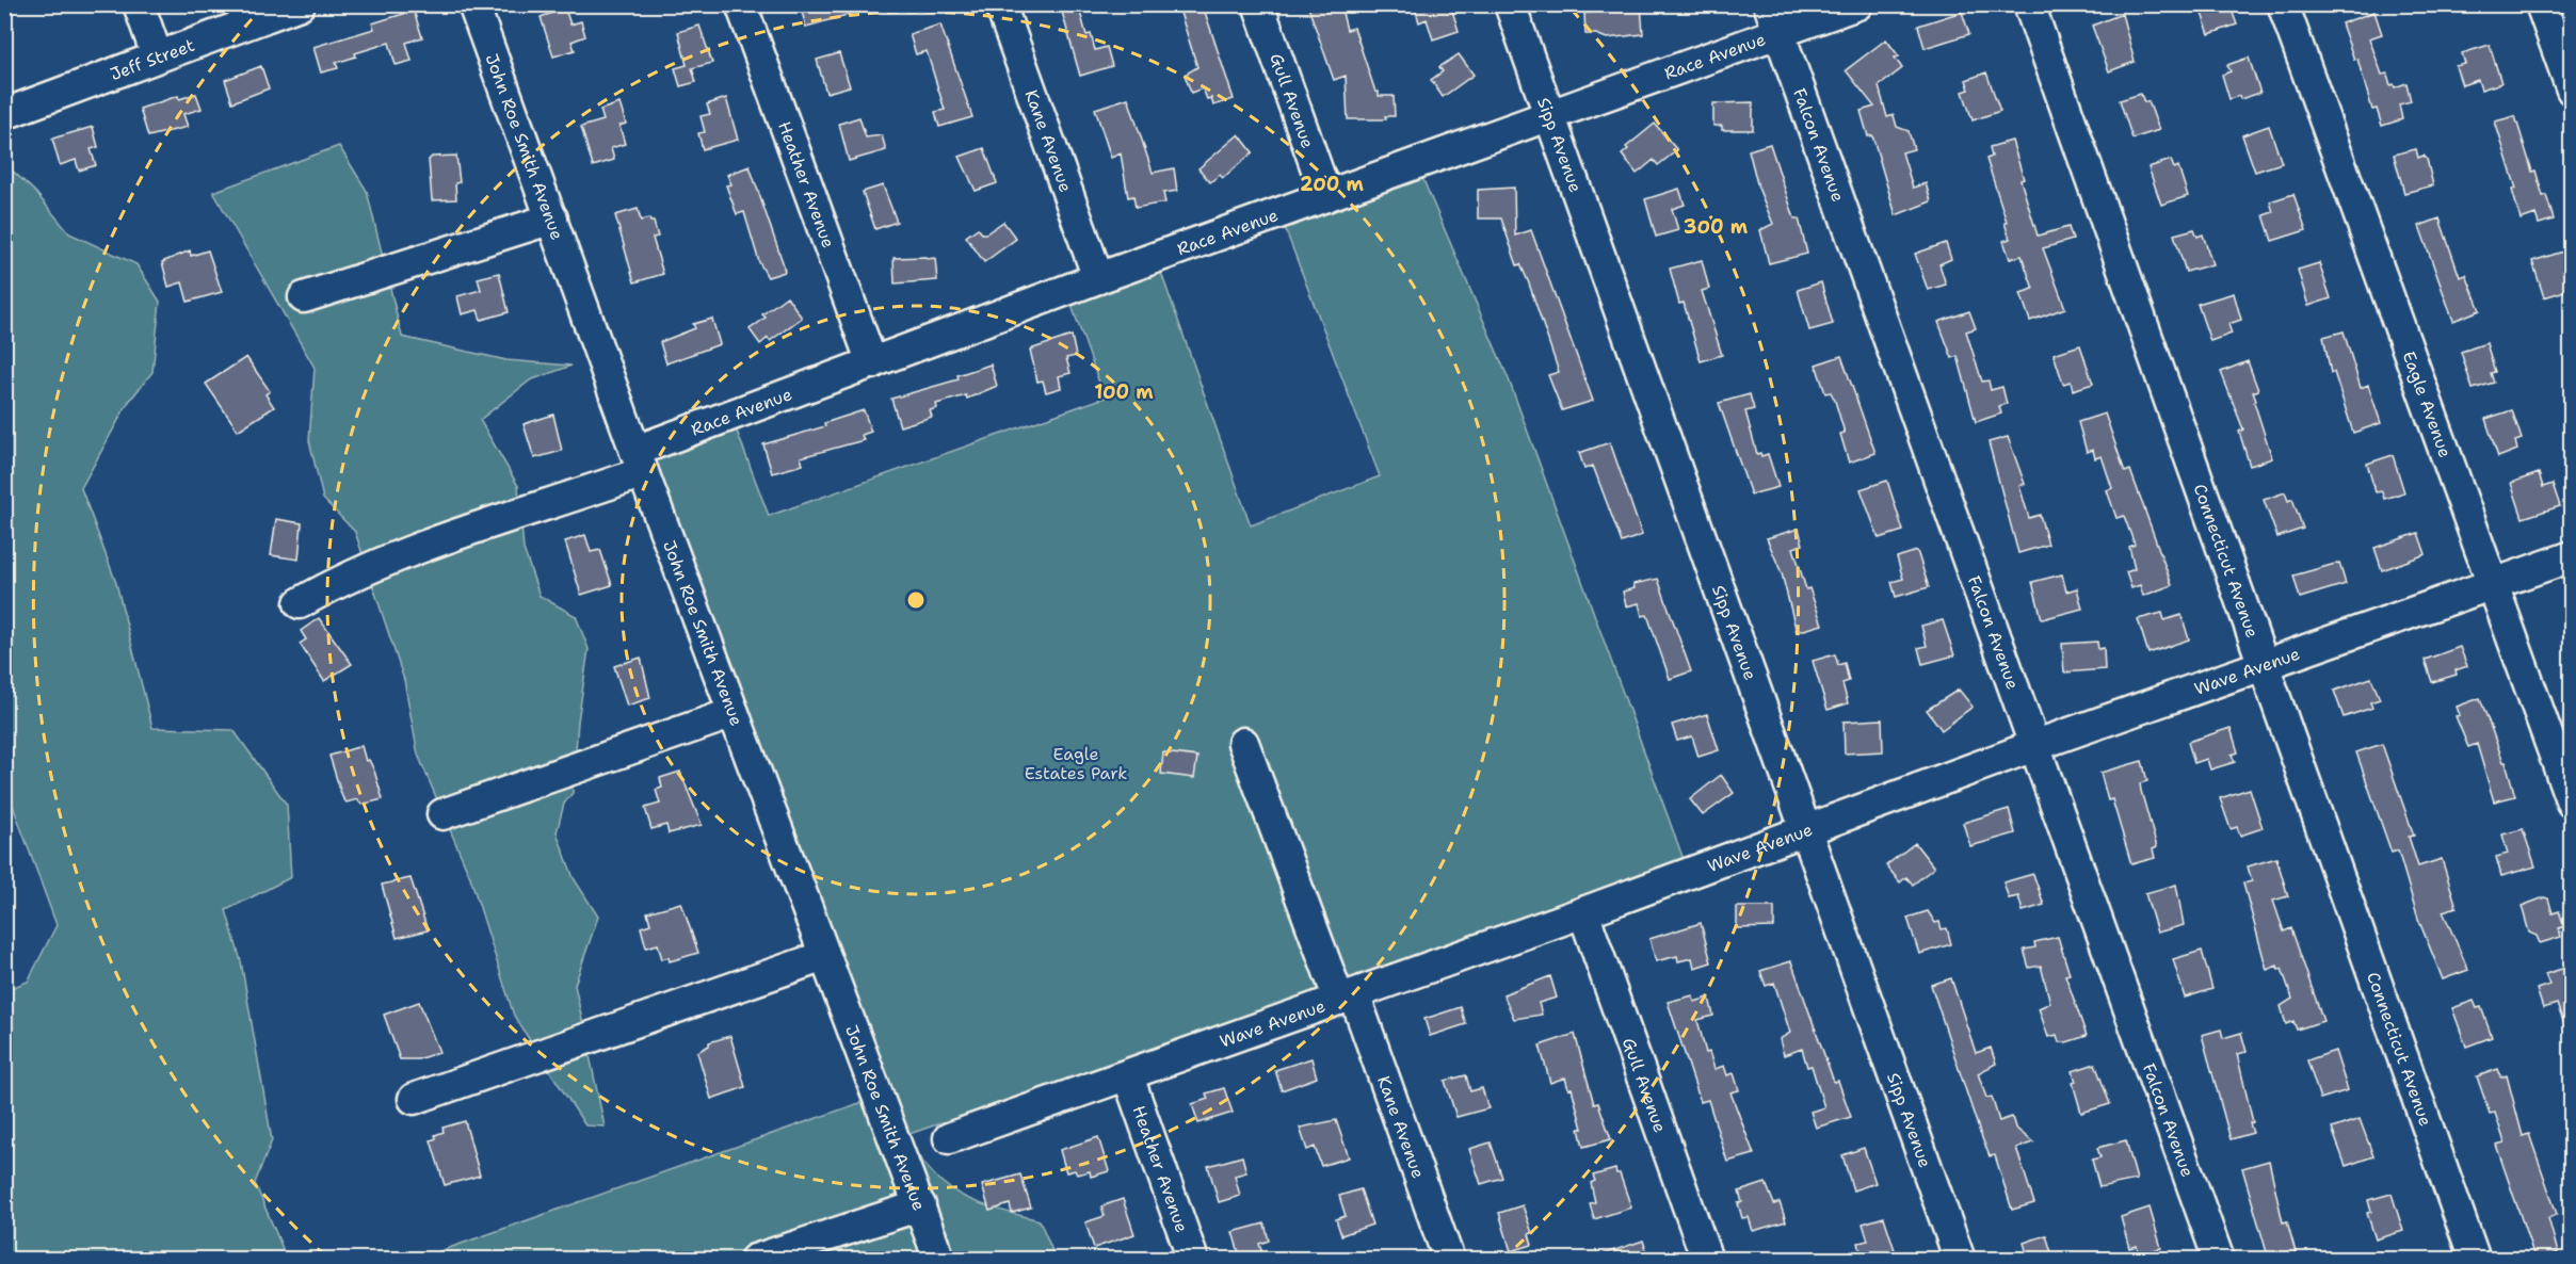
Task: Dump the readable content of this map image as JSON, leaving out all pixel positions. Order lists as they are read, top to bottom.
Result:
{
  "streets": {
    "street": [
      "Race Avenue",
      "Jeff Street",
      "Gull Avenue",
      "Kane Avenue",
      "Sipp Avenue",
      "Falcon Avenue",
      "John Roe Smith Avenue",
      "Heather Avenue",
      "Eagle Avenue",
      "Connecticut Avenue",
      "Wave Avenue"
    ]
  },
  "crossings": [
    ["Race Avenue", "Gull Avenue"],
    ["Race Avenue", "Kane Avenue"],
    ["Race Avenue", "Sipp Avenue"],
    ["Race Avenue", "Falcon Avenue"],
    ["Race Avenue", "John Roe Smith Avenue"],
    ["Race Avenue", "Heather Avenue"],
    ["Gull Avenue", "Wave Avenue"],
    ["Kane Avenue", "Wave Avenue"],
    ["Sipp Avenue", "Wave Avenue"],
    ["Falcon Avenue", "Wave Avenue"],
    ["Heather Avenue", "Wave Avenue"],
    ["Eagle Avenue", "Wave Avenue"],
    ["Connecticut Avenue", "Wave Avenue"]
  ],
  "parks": ["Eagle Estates Park"],
  "rings": ["200 m", "300 m", "100 m"]
}
